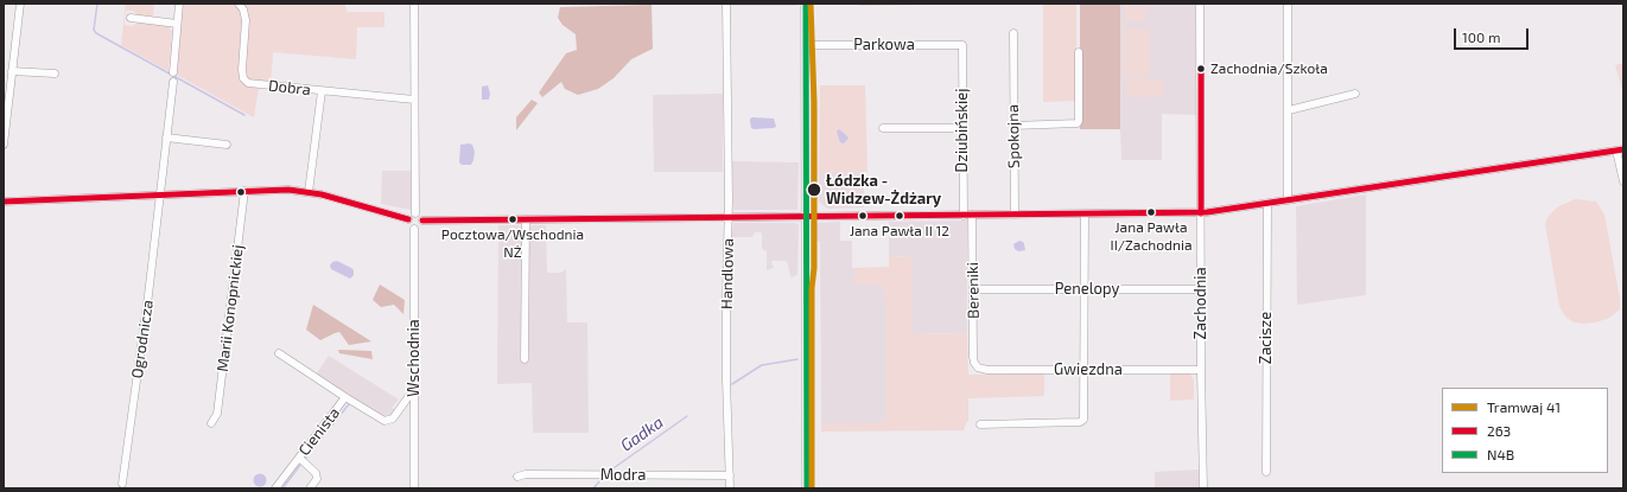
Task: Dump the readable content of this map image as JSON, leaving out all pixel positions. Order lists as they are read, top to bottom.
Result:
{
  "streets": {
    "street": [
      "Parkowa",
      "Dobra",
      "Dziubińskiej",
      "Spokojna",
      "Handlowa",
      "Penelopy",
      "Bereniki",
      "Zachodnia",
      "Marii Konopnickiej",
      "Zacisze",
      "Ogrodnicza",
      "Wschodnia",
      "Gwiezdna",
      "Cienista",
      "Modra"
    ]
  },
  "crossings": [
    ["Parkowa", "Dziubińskiej"],
    ["Handlowa", "Modra"],
    ["Penelopy", "Bereniki"],
    ["Penelopy", "Zachodnia"],
    ["Bereniki", "Gwiezdna"],
    ["Zachodnia", "Gwiezdna"],
    ["Wschodnia", "Cienista"]
  ],
  "water": ["Gadka"],
  "places": [
    "Zachodnia/Szkoła",
    "Łódzka - Widzew-Żdżary",
    "Jana Pawła II/Zachodnia",
    "Jana Pawła II 12",
    "Pocztowa/Wschodnia NŻ"
  ],
  "lines": ["tram line 41", "transit line N4B", "transit line 263"],
  "legend": ["Tramwaj 41", "263", "N4B"],
  "scale_bar": "100 m"
}
